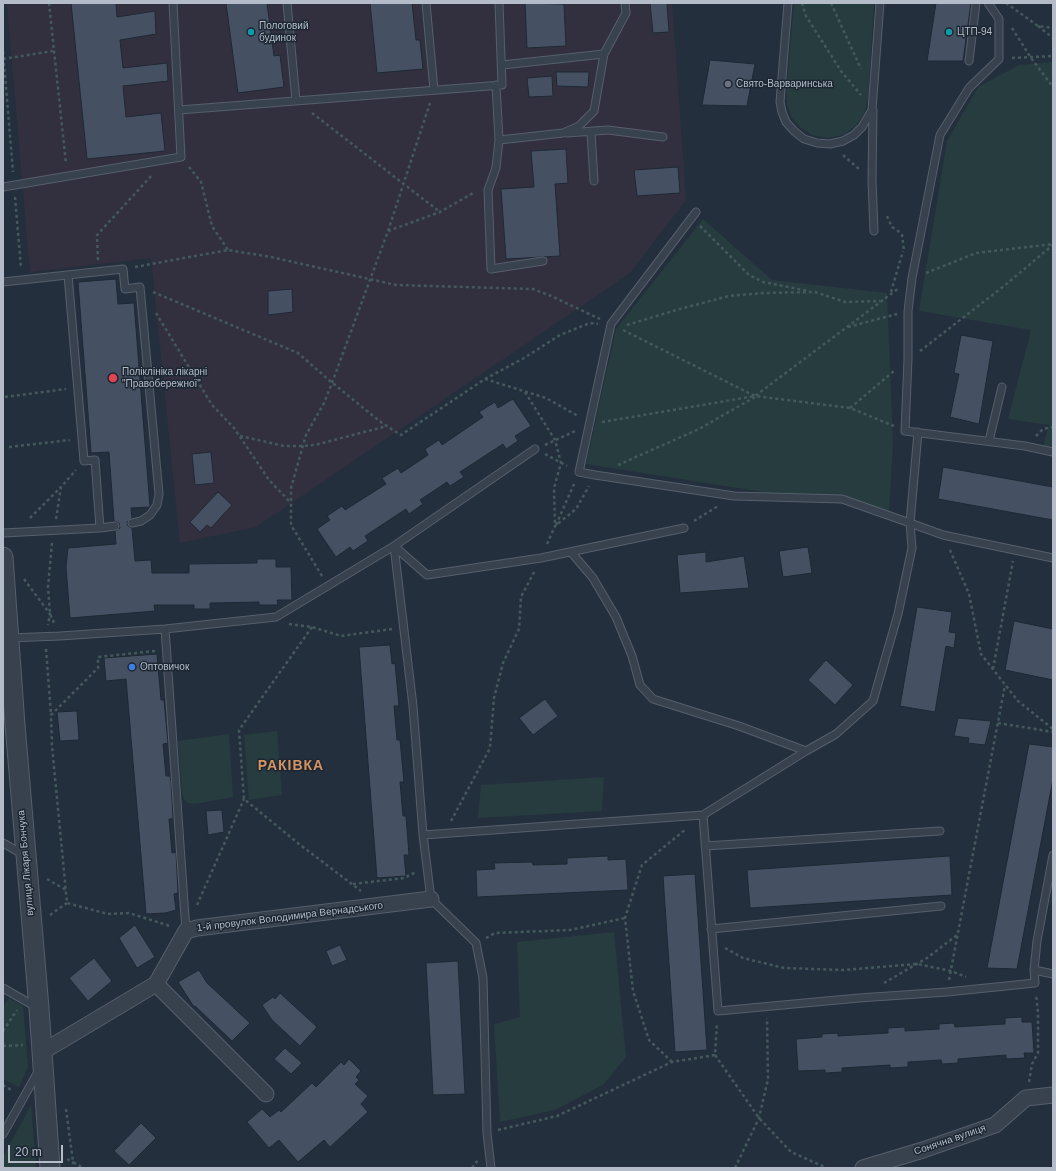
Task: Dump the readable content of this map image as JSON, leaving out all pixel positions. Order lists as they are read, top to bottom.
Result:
{
  "streets": {
    "street": ["вулиця Лікаря Бончука", "1-й провулок Володимира Вернадського", "Сонячна вулиця"]
  },
  "districts": ["РАКІВКА"],
  "places": [
    "Пологовий будинок",
    "ЦТП-94",
    "Свято-Варваринська",
    "Поліклініка лікарні \"Правобережної\"",
    "Оптовичок"
  ],
  "scale_bar": "20 m"
}
